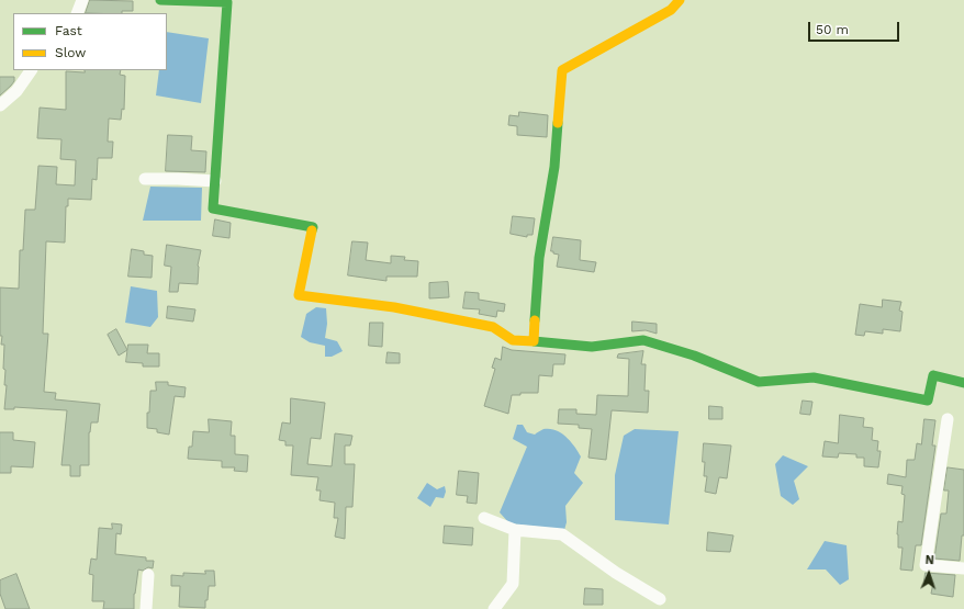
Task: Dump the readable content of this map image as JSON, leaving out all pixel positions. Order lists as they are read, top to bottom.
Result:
{
  "legend": ["Fast", "Slow"],
  "scale_bar": "50 m",
  "north": "top"
}
